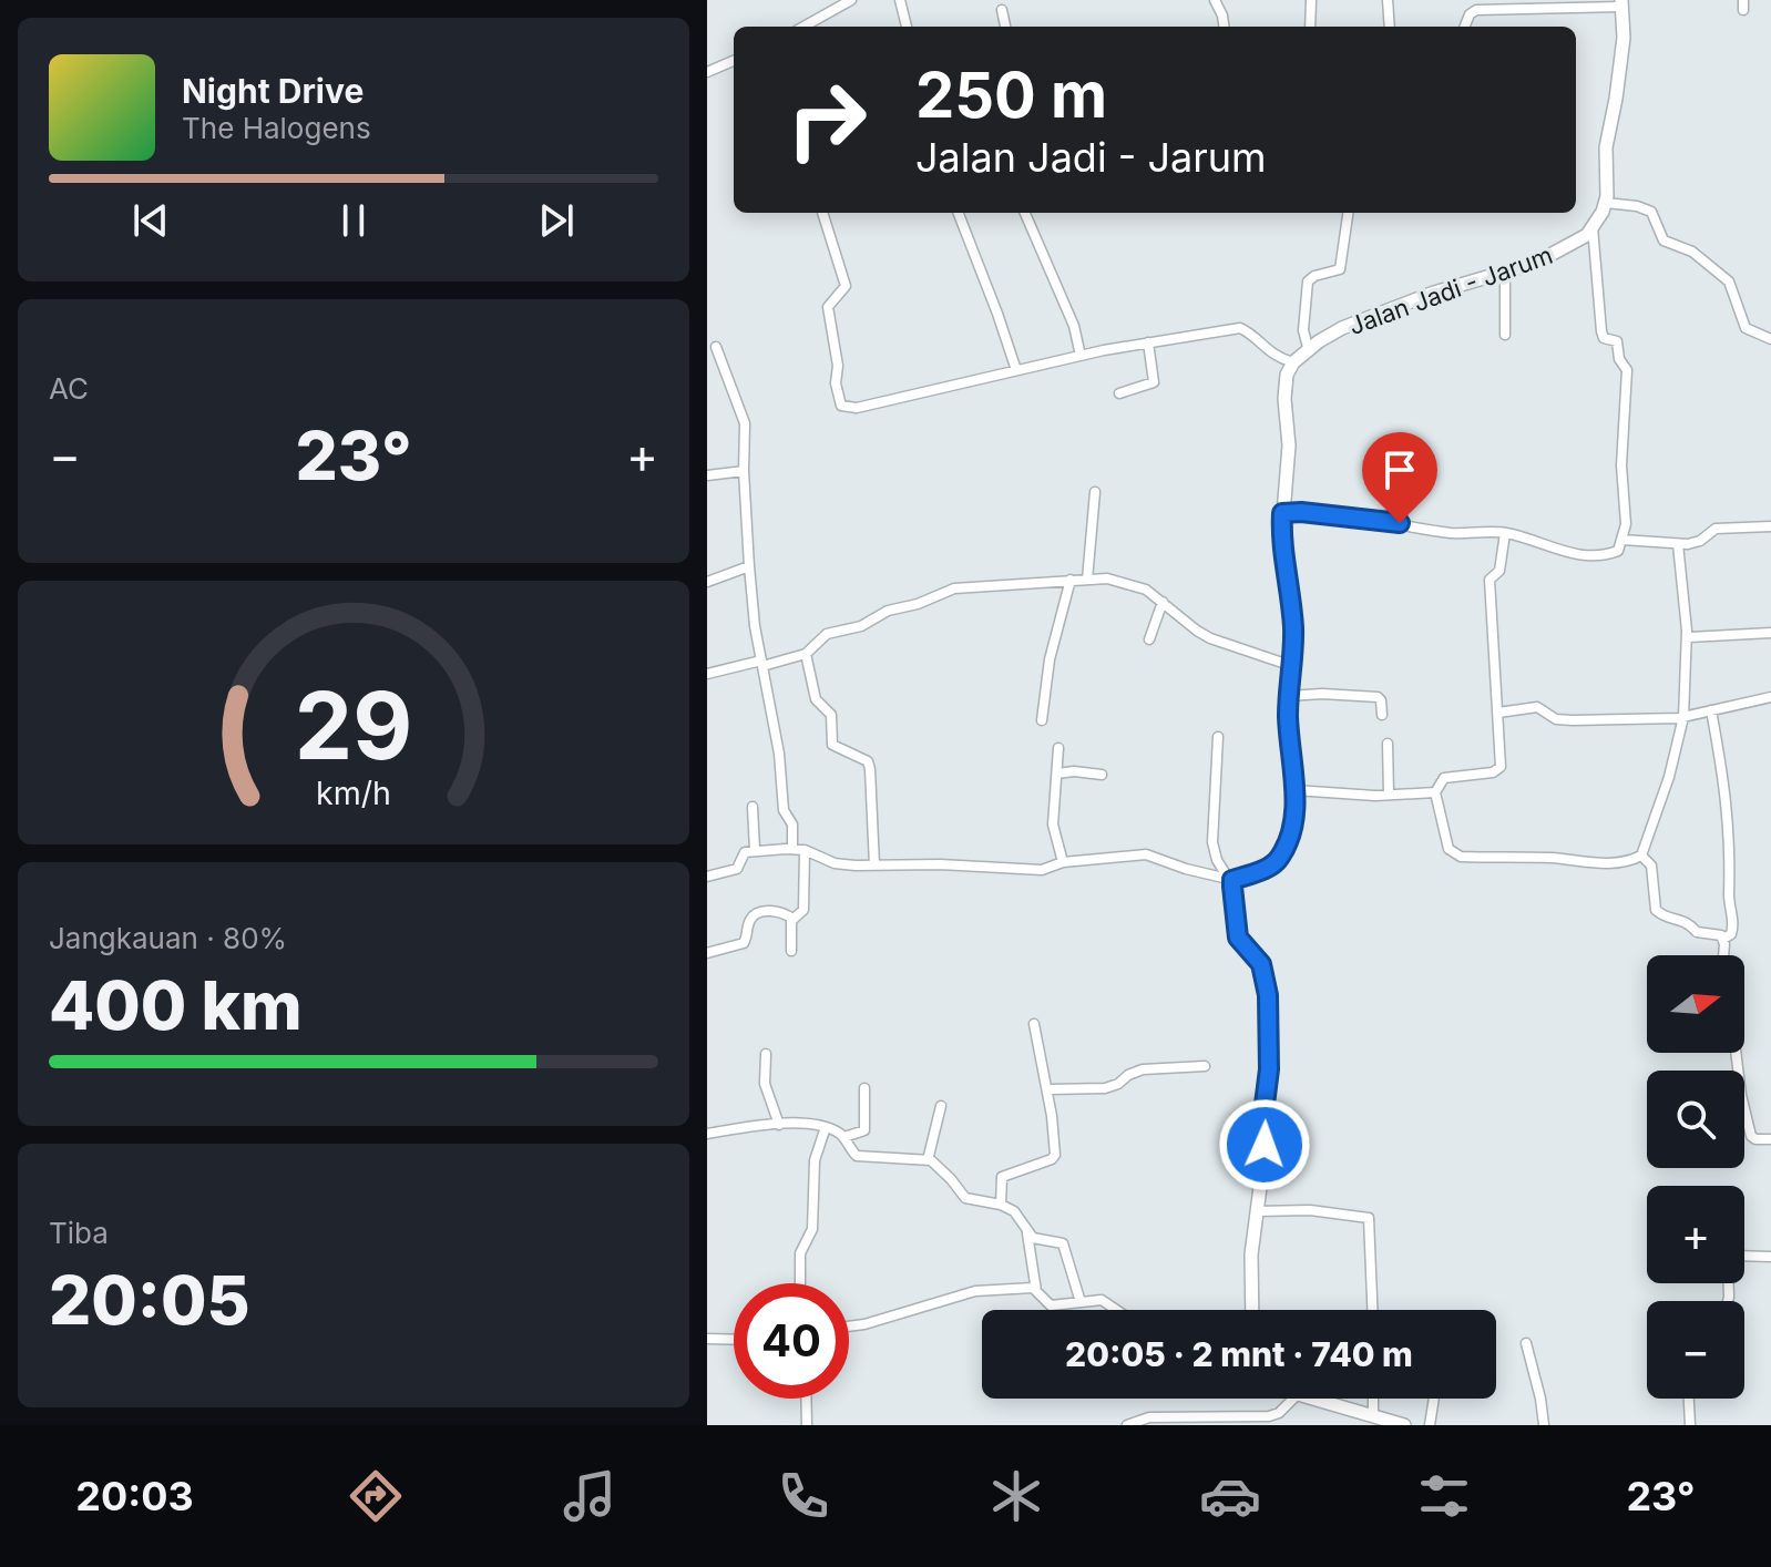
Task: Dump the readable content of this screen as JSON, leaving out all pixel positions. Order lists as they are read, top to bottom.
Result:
{
  "streets": {
    "street": ["Jalan Jadi - Jarum"]
  },
  "north": "right",
  "page": {
    "turn": ["250 m", "Jalan Jadi - Jarum"],
    "song": ["Night Drive", "The Halogens"],
    "tile": [
      "AC",
      ["Jangkauan · 80%", "400 km"],
      ["Tiba", "20:05"]
    ],
    "heat": ["−", "23°", "+"],
    "map_buttons": ["+", "−"],
    "limit": "40",
    "trip": "20:05 · 2 mnt · 740 m",
    "tabs": ["20:03", "23°"],
    "gauge": ["29", "km/h"]
  }
}
